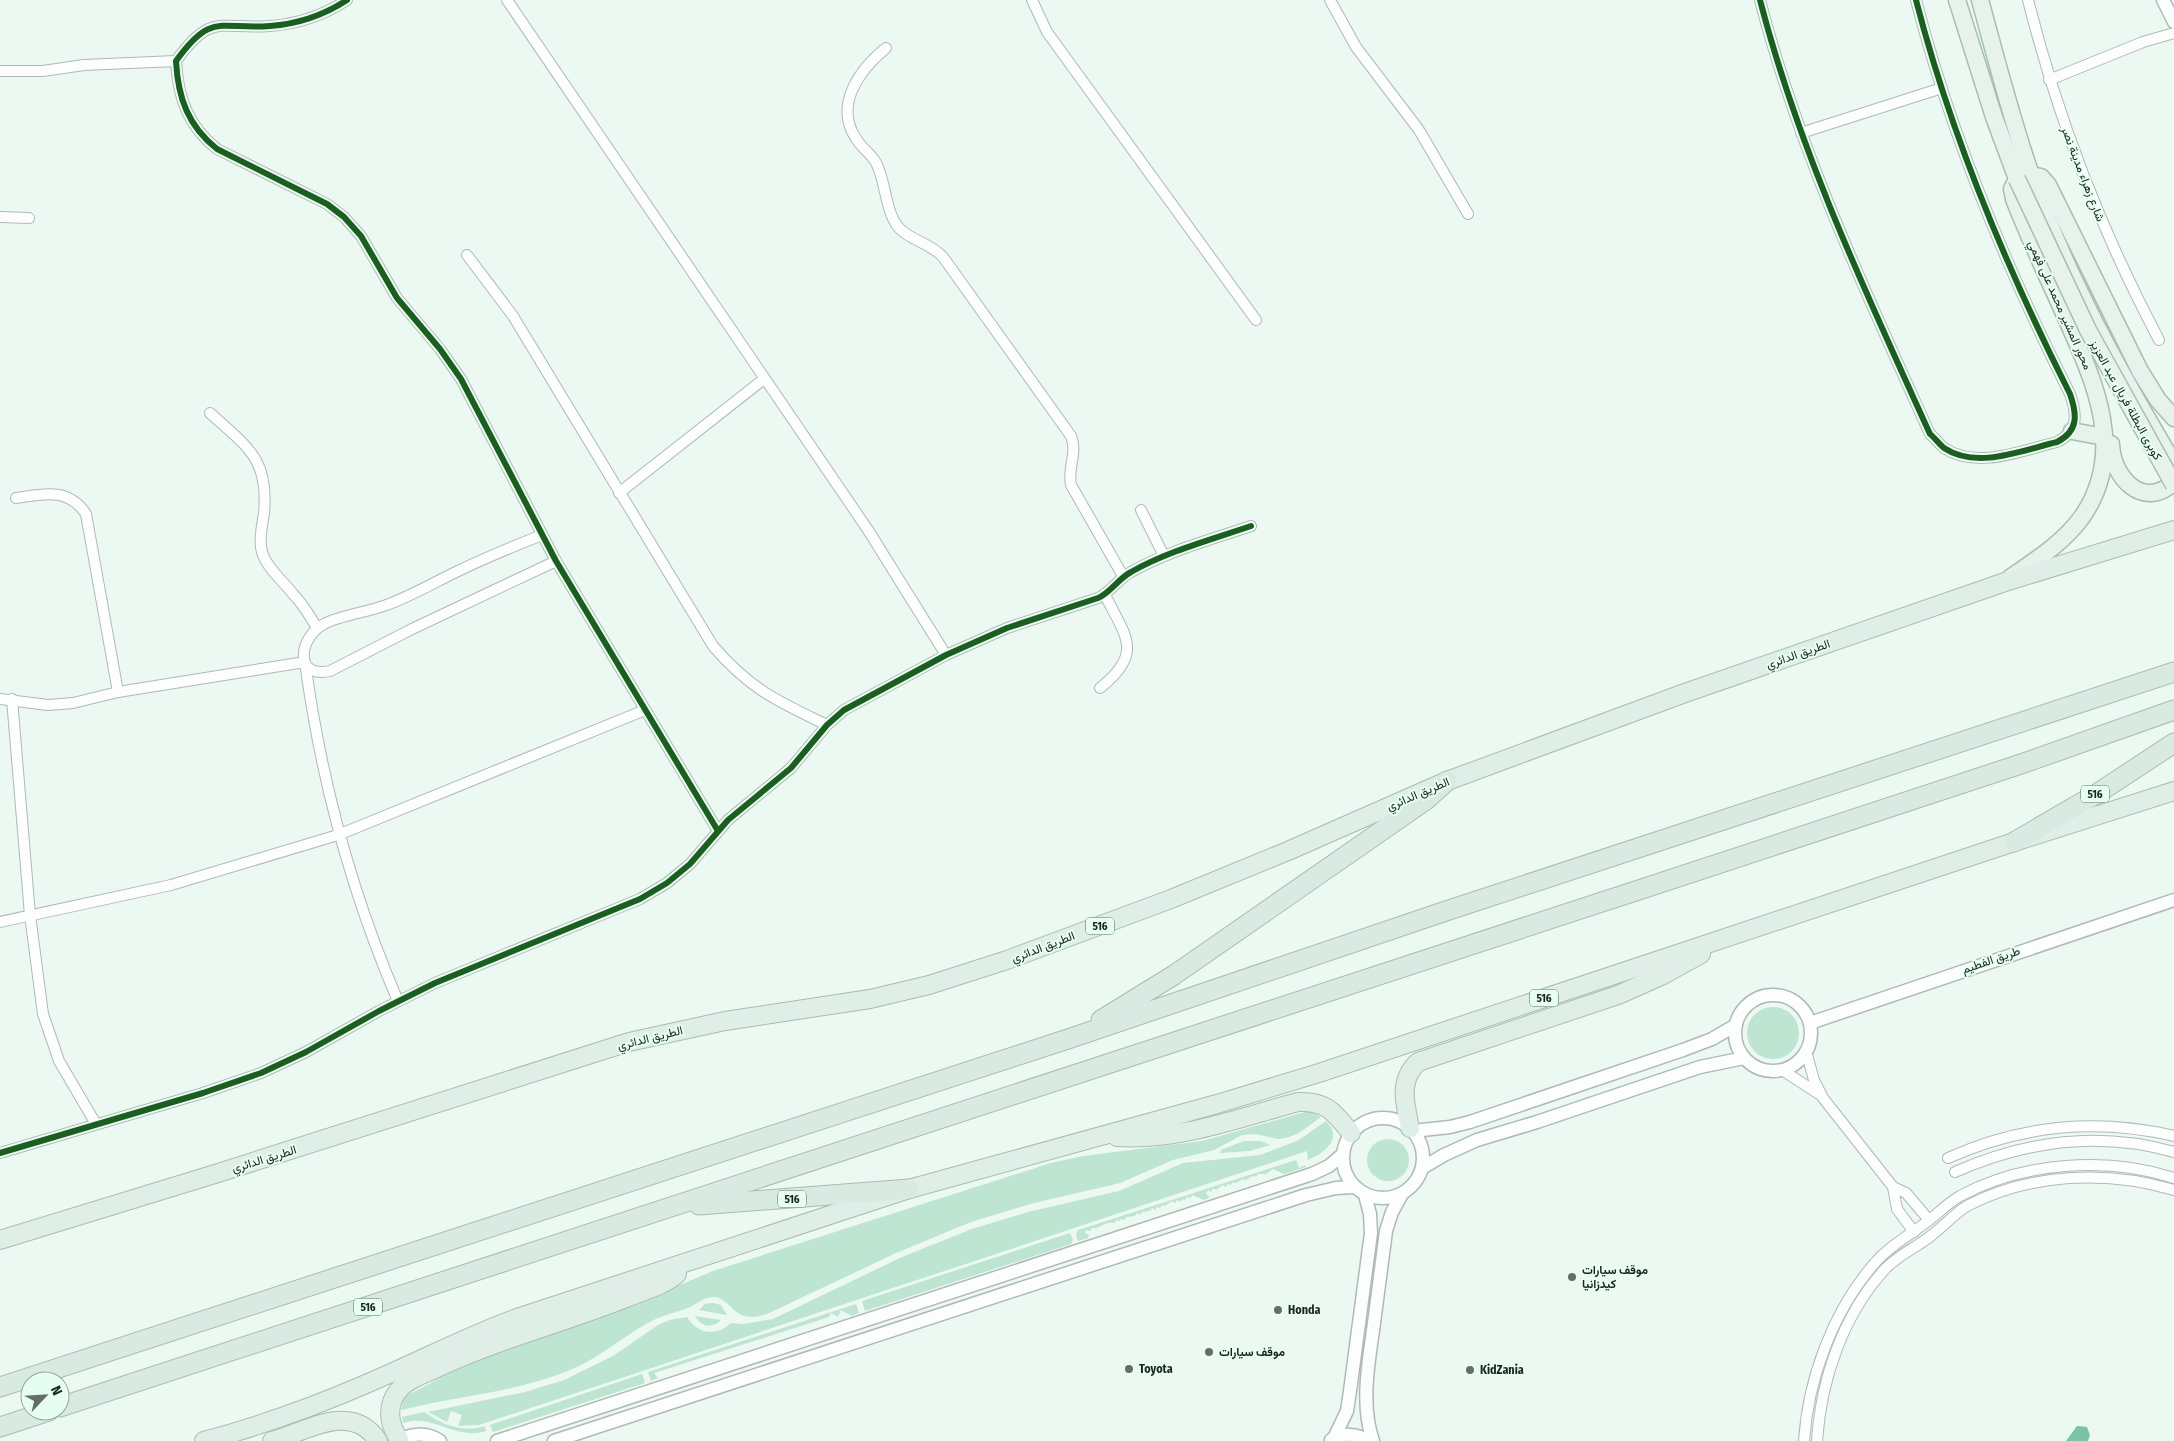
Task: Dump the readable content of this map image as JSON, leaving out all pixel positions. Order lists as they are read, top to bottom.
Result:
{
  "streets": {
    "highway": ["الطريق الدائري", "516"],
    "main road": ["محور المشير محمد على فهمي", "كوبرى البطلة فريال عبد العزيز"],
    "street": ["شارع زهراء مدينة نصر", "طريق الفطيم"]
  },
  "crossings": [
    ["محور المشير محمد على فهمي", "كوبرى البطلة فريال عبد العزيز"],
    ["محور المشير محمد على فهمي", "الطريق الدائري"],
    ["الطريق الدائري", "516"]
  ],
  "places": [
    "موقف سيارات كيدزانيا",
    "Honda",
    "موقف سيارات",
    "Toyota",
    "KidZania"
  ],
  "north": "top right"
}
